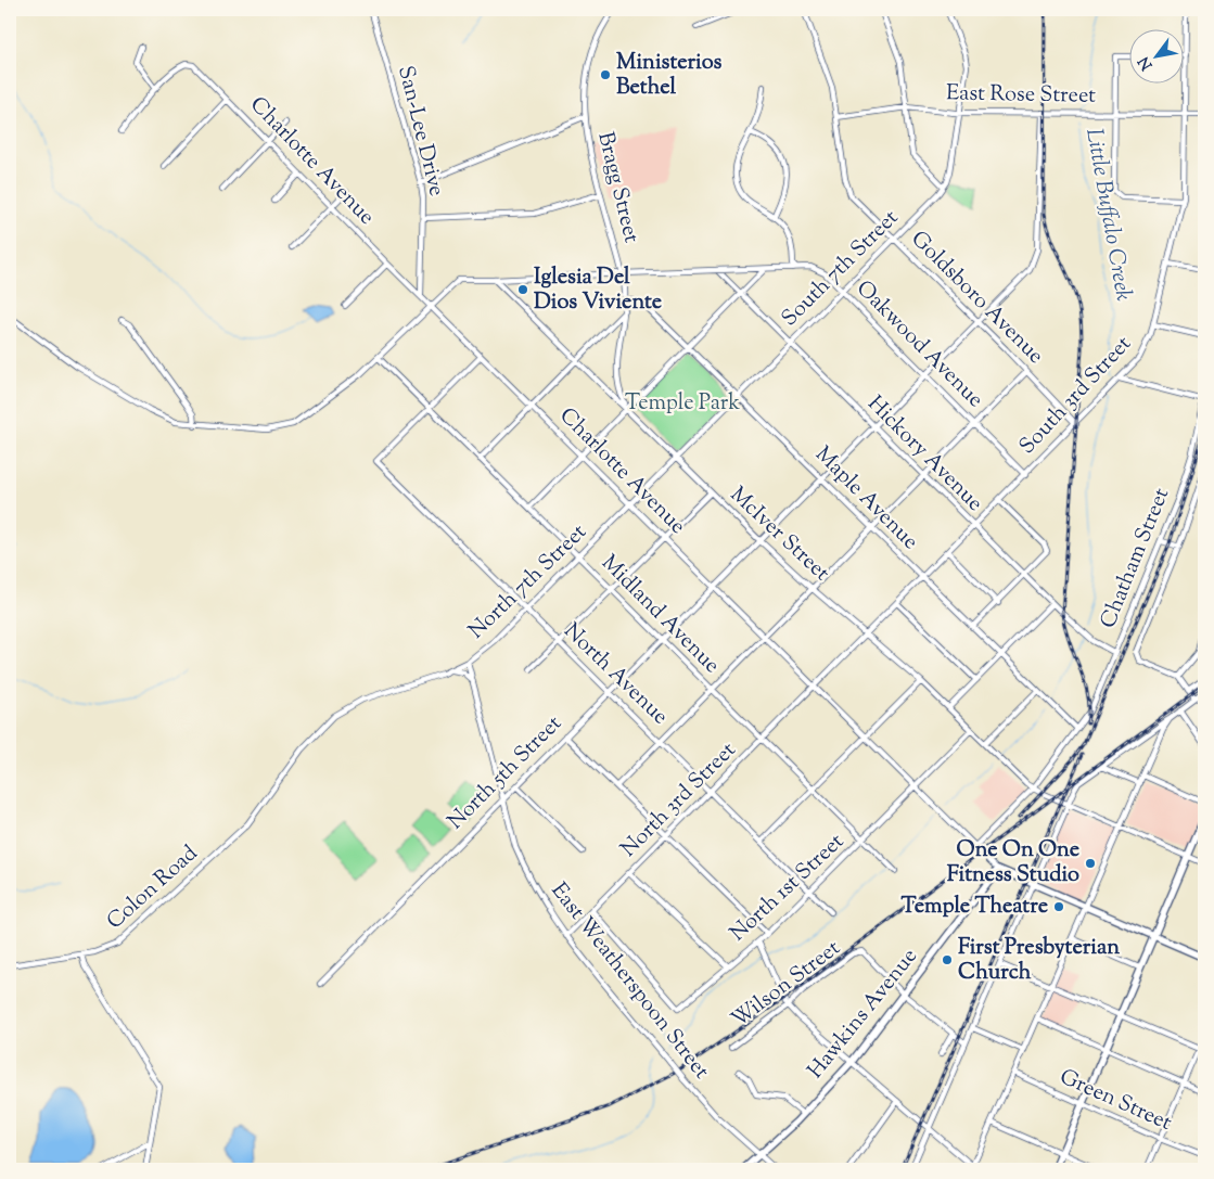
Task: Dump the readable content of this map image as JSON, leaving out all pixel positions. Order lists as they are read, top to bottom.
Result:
{
  "streets": {
    "main road": ["Charlotte Avenue", "Hawkins Avenue"],
    "street": [
      "East Rose Street",
      "San-Lee Drive",
      "Bragg Street",
      "South 7th Street",
      "Goldsboro Avenue",
      "Oakwood Avenue",
      "South 3rd Street",
      "Hickory Avenue",
      "Maple Avenue",
      "McIver Street",
      "Chatham Street",
      "North 7th Street",
      "Midland Avenue",
      "North Avenue",
      "North 5th Street",
      "North 3rd Street",
      "Colon Road",
      "North 1st Street",
      "East Weatherspoon Street",
      "Wilson Street",
      "Green Street"
    ]
  },
  "crossings": [
    ["East Rose Street", "South 7th Street"],
    ["East Rose Street", "Goldsboro Avenue"],
    ["East Rose Street", "South 3rd Street"],
    ["East Rose Street", "North 5th Street"],
    ["San-Lee Drive", "Charlotte Avenue"],
    ["Charlotte Avenue", "South 7th Street"],
    ["Charlotte Avenue", "Oakwood Avenue"],
    ["Charlotte Avenue", "South 3rd Street"],
    ["Charlotte Avenue", "Chatham Street"],
    ["Charlotte Avenue", "North 7th Street"],
    ["Charlotte Avenue", "North 5th Street"],
    ["Charlotte Avenue", "North 3rd Street"],
    ["Charlotte Avenue", "North 1st Street"],
    ["Charlotte Avenue", "Hawkins Avenue"],
    ["Bragg Street", "Oakwood Avenue"],
    ["Bragg Street", "Maple Avenue"],
    ["Bragg Street", "McIver Street"],
    ["South 7th Street", "Goldsboro Avenue"],
    ["South 7th Street", "Oakwood Avenue"],
    ["South 7th Street", "Hickory Avenue"],
    ["South 7th Street", "Maple Avenue"],
    ["South 7th Street", "McIver Street"],
    ["South 7th Street", "North 7th Street"],
    ["Goldsboro Avenue", "South 3rd Street"],
    ["Goldsboro Avenue", "North 5th Street"],
    ["Oakwood Avenue", "South 3rd Street"],
    ["Oakwood Avenue", "Hickory Avenue"],
    ["Oakwood Avenue", "McIver Street"],
    ["Oakwood Avenue", "Midland Avenue"],
    ["Oakwood Avenue", "North 5th Street"],
    ["South 3rd Street", "Hickory Avenue"],
    ["South 3rd Street", "Maple Avenue"],
    ["South 3rd Street", "McIver Street"],
    ["South 3rd Street", "North 3rd Street"],
    ["Hickory Avenue", "Chatham Street"],
    ["Hickory Avenue", "North 5th Street"],
    ["Maple Avenue", "Chatham Street"],
    ["Maple Avenue", "North 5th Street"],
    ["McIver Street", "Chatham Street"],
    ["McIver Street", "North 5th Street"],
    ["McIver Street", "North 1st Street"],
    ["North 7th Street", "Midland Avenue"],
    ["North 7th Street", "North Avenue"],
    ["North 7th Street", "Colon Road"],
    ["North 7th Street", "East Weatherspoon Street"],
    ["Midland Avenue", "North Avenue"],
    ["Midland Avenue", "North 5th Street"],
    ["Midland Avenue", "North 3rd Street"],
    ["Midland Avenue", "North 1st Street"],
    ["North Avenue", "North 5th Street"],
    ["North Avenue", "North 3rd Street"],
    ["North Avenue", "North 1st Street"],
    ["North 5th Street", "East Weatherspoon Street"],
    ["North 3rd Street", "North 1st Street"],
    ["North 3rd Street", "East Weatherspoon Street"],
    ["East Weatherspoon Street", "Hawkins Avenue"],
    ["Wilson Street", "Hawkins Avenue"]
  ],
  "water": ["Little Buffalo Creek"],
  "parks": ["Temple Park"],
  "places": [
    "Ministerios Bethel",
    "Iglesia Del Dios Viviente",
    "One On One Fitness Studio",
    "Temple Theatre",
    "First Presbyterian Church"
  ],
  "north": "bottom left"
}
